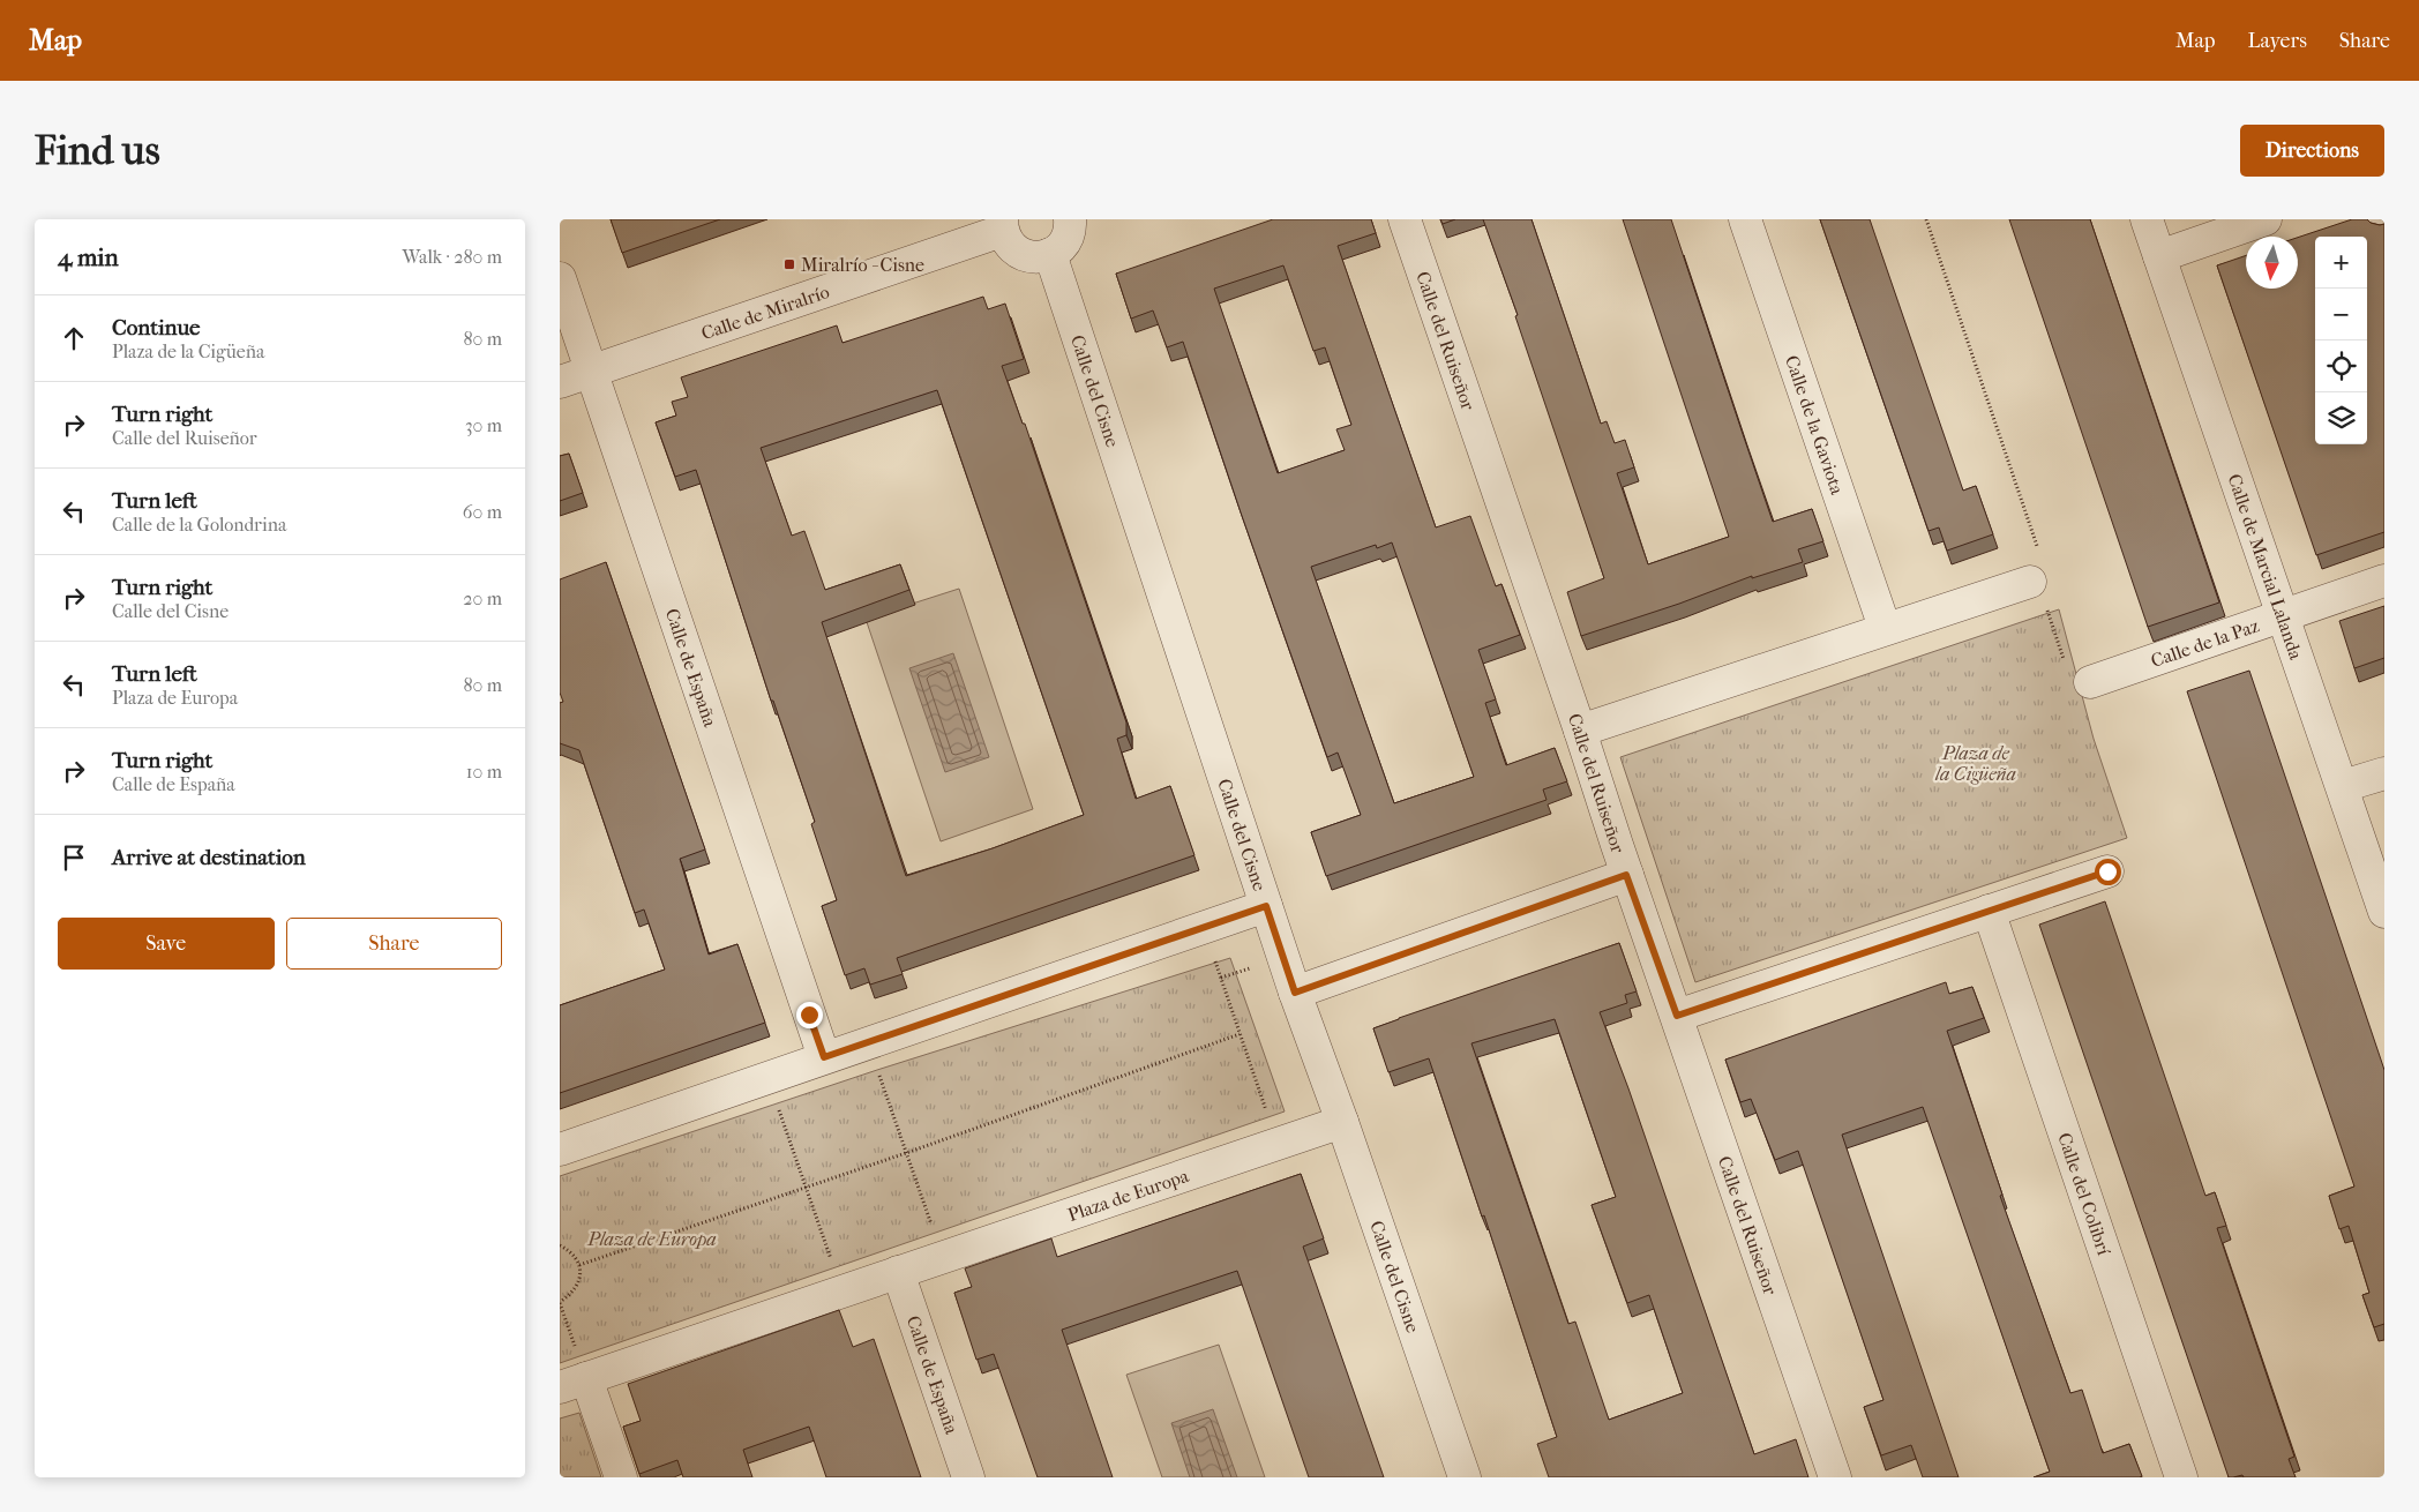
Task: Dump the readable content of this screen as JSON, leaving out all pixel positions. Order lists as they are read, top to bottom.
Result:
{
  "streets": {
    "street": [
      "Calle de Miralrío",
      "Calle del Ruiseñor",
      "Calle del Cisne",
      "Calle de la Gaviota",
      "Calle de Marcial Lalanda",
      "Calle de la Paz",
      "Calle de España",
      "Plaza de Europa",
      "Calle del Colibrí"
    ]
  },
  "crossings": [
    ["Calle de Miralrío", "Calle de España"],
    ["Calle del Cisne", "Plaza de Europa"],
    ["Calle de Marcial Lalanda", "Calle de la Paz"],
    ["Calle de España", "Plaza de Europa"]
  ],
  "parks": ["Plaza de la Cigüeña", "Plaza de Europa"],
  "places": {
    "transit": ["Miralrío - Cisne"]
  },
  "north": "bottom",
  "page": {
    "header": "Map",
    "nav": ["Map", "Layers", "Share"],
    "buttons": [
      "Directions",
      ["Save", "Share"]
    ],
    "title": "Find us",
    "heading": ["4 min", "Walk · 280 m"],
    "map_buttons": ["+", "−"],
    "list": [
      ["Continue", "Plaza de la Cigüeña", "80 m"],
      ["Turn right", "Calle del Ruiseñor", "30 m"],
      ["Turn left", "Calle de la Golondrina", "60 m"],
      ["Turn right", "Calle del Cisne", "20 m"],
      ["Turn left", "Plaza de Europa", "80 m"],
      ["Turn right", "Calle de España", "10 m"],
      "Arrive at destination"
    ]
  }
}
